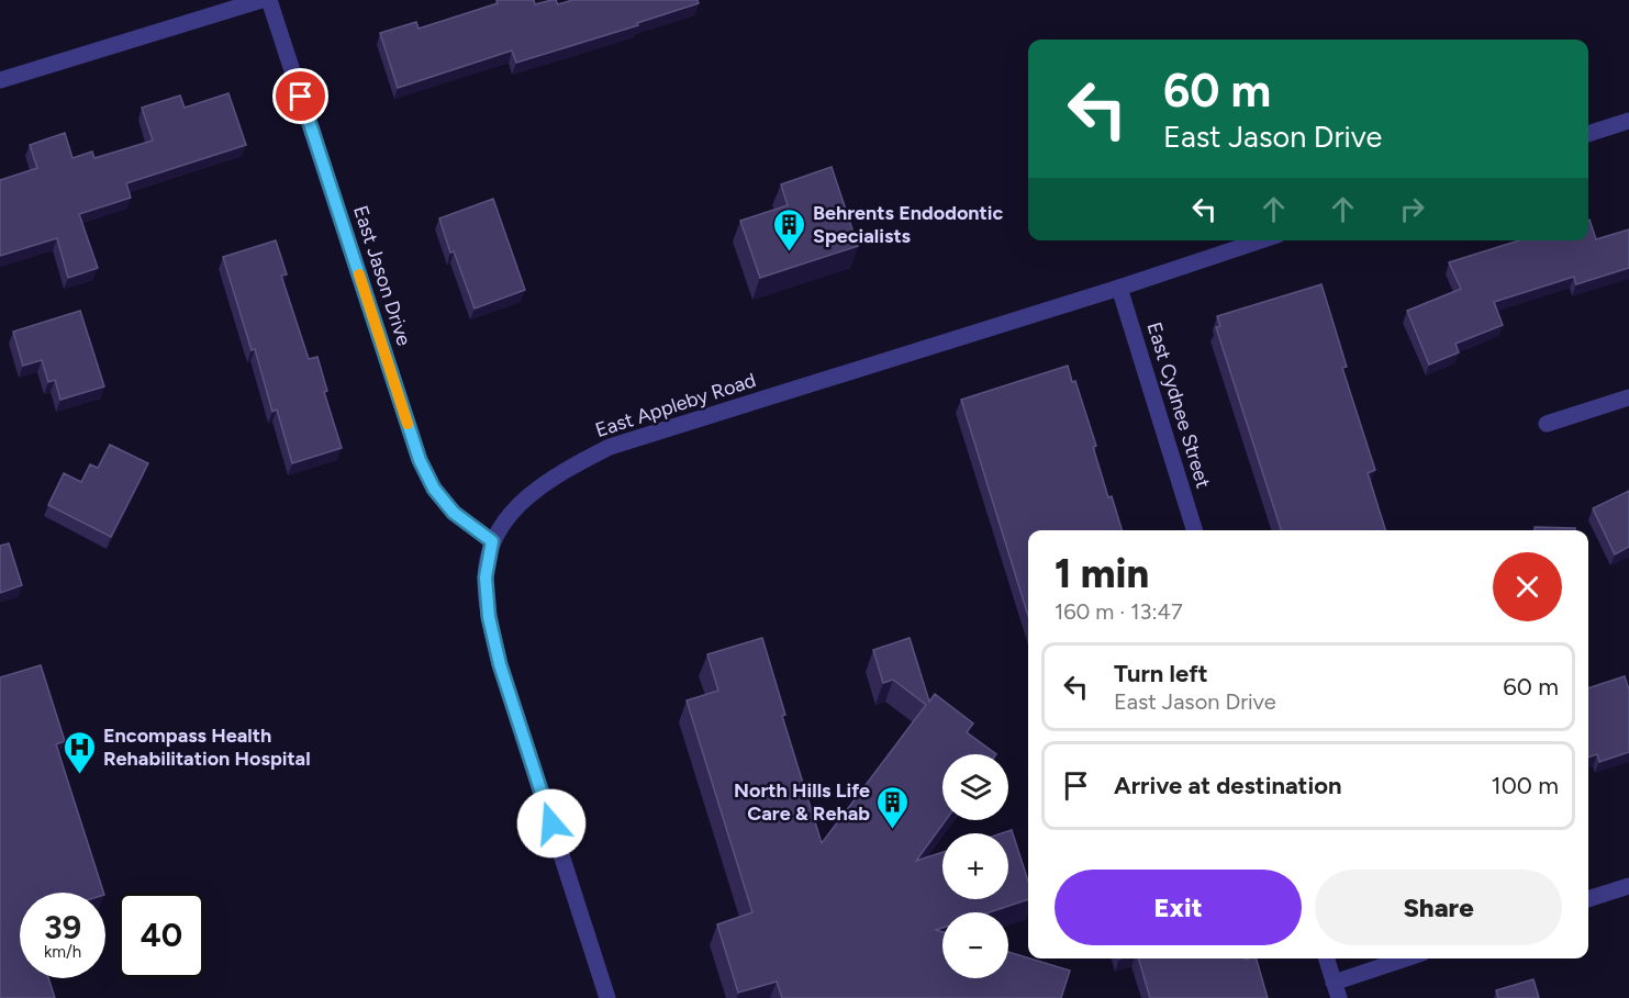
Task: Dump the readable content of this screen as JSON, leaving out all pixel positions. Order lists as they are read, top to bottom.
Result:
{
  "streets": {
    "street": ["East Jason Drive", "East Appleby Road", "East Cydnee Street"]
  },
  "crossings": [
    ["East Jason Drive", "East Appleby Road"],
    ["East Appleby Road", "East Cydnee Street"]
  ],
  "places": {
    "building": ["Behrents Endodontic Specialists", "North Hills Life Care & Rehab"],
    "hospital": ["Encompass Health Rehabilitation Hospital"]
  },
  "page": {
    "turn": ["60 m", "East Jason Drive"],
    "heading": ["1 min", "160 m · 13:47"],
    "list": [
      {
        "name": "Turn left",
        "note": "East Jason Drive",
        "value": "60 m"
      },
      {
        "name": "Arrive at destination",
        "value": "100 m"
      }
    ],
    "map_buttons": ["+", "−"],
    "buttons": ["Exit", "Share"],
    "speed": "39 km/h",
    "limit": "40"
  }
}
